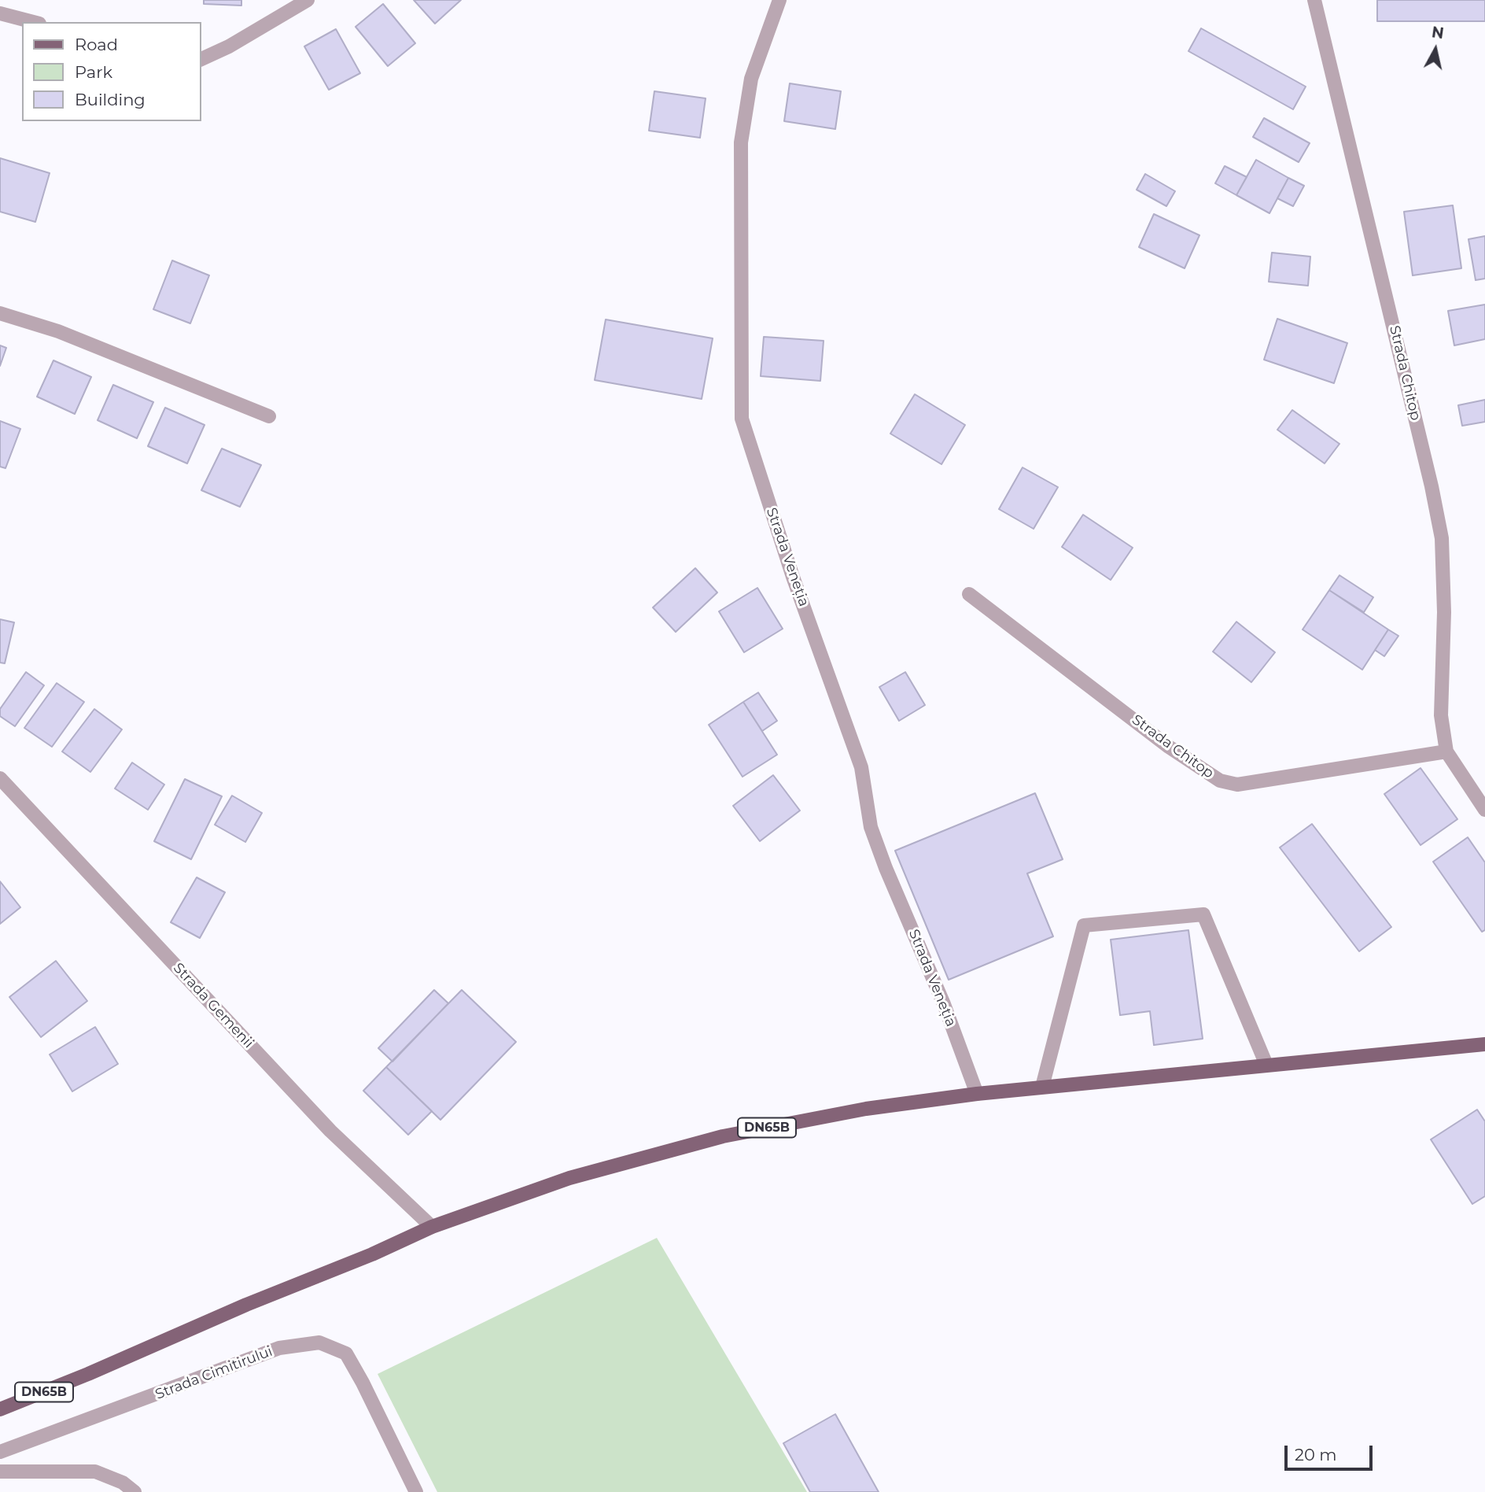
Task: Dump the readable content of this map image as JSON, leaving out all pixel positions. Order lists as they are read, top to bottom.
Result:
{
  "streets": {
    "main road": ["DN65B"],
    "street": [
      "Strada Chitop",
      "Strada Veneția",
      "Strada Gemenii",
      "Strada Cimitirului"
    ]
  },
  "crossings": [
    ["Strada Veneția", "DN65B"],
    ["Strada Gemenii", "DN65B"]
  ],
  "legend": ["Road", "Park", "Building"],
  "scale_bar": "20 m",
  "north": "top"
}
